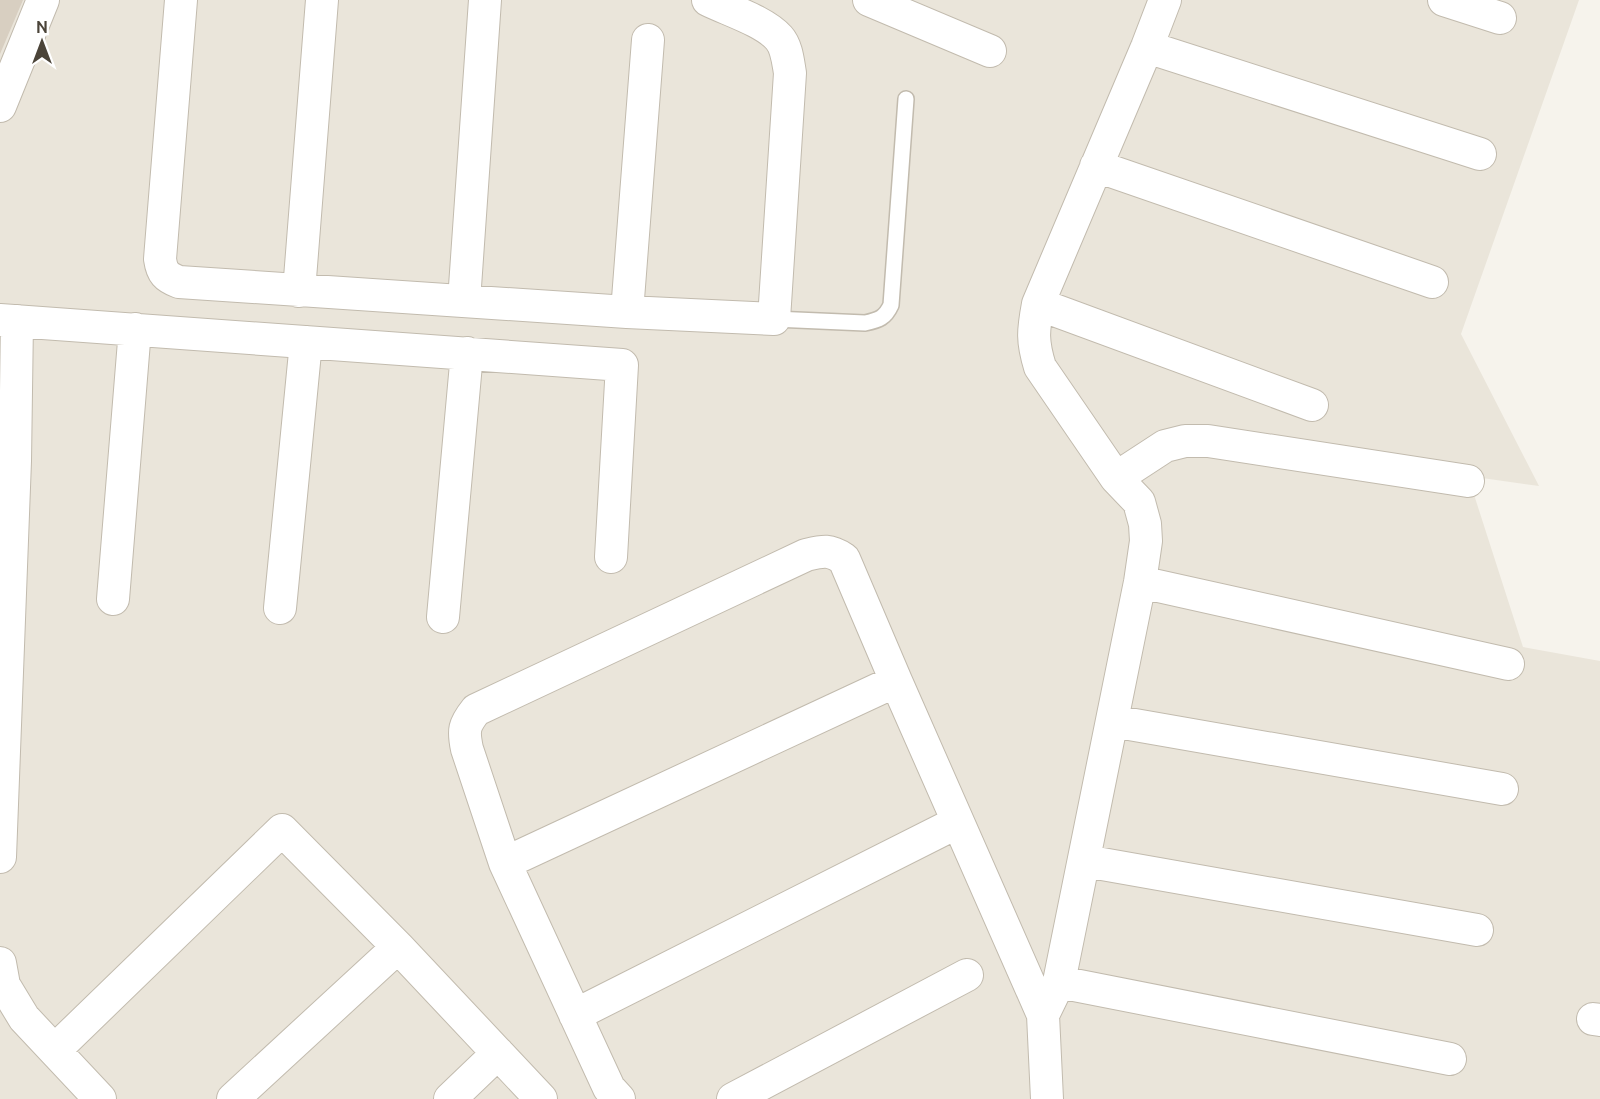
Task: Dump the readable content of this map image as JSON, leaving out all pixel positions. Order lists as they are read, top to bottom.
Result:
{
  "north": "top"
}
